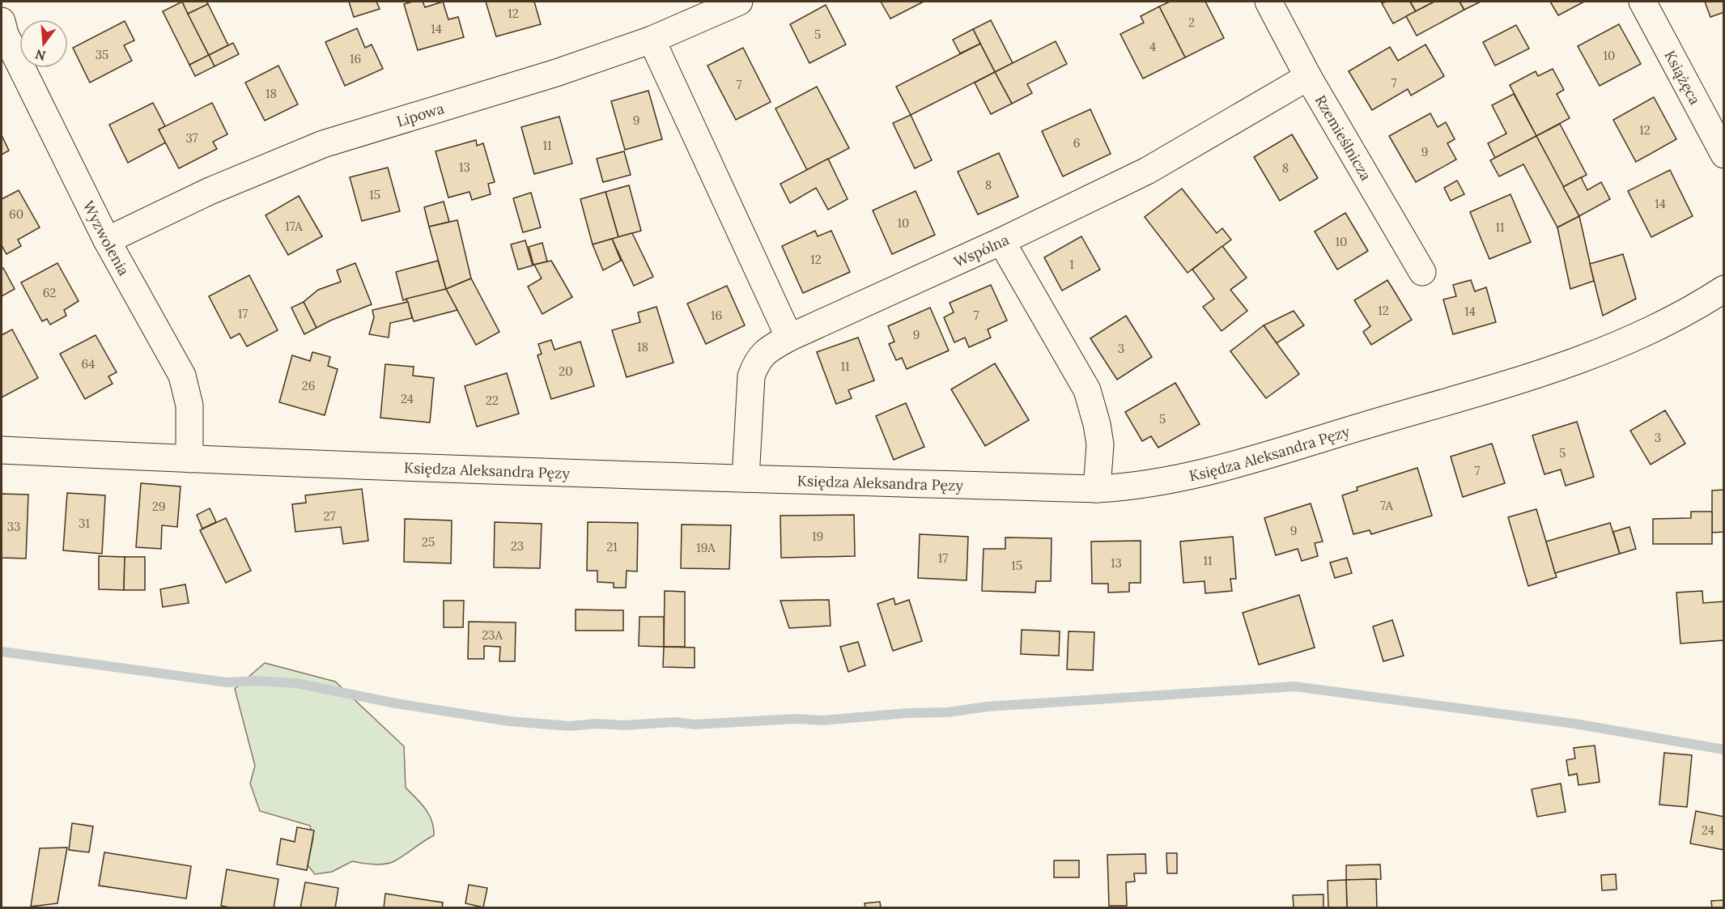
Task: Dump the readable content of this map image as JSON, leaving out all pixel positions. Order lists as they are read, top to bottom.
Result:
{
  "streets": {
    "street": [
      "Książęca",
      "Lipowa",
      "Rzemieślnicza",
      "Wyzwolenia",
      "Wspólna",
      "Księdza Aleksandra Pęzy"
    ]
  },
  "crossings": [
    ["Lipowa", "Wyzwolenia"],
    ["Rzemieślnicza", "Wspólna"],
    ["Wyzwolenia", "Księdza Aleksandra Pęzy"],
    ["Wspólna", "Księdza Aleksandra Pęzy"]
  ],
  "house_numbers": [
    "12",
    "2",
    "14",
    "5",
    "4",
    "35",
    "10",
    "16",
    "7",
    "7",
    "18",
    "9",
    "12",
    "37",
    "6",
    "11",
    "9",
    "13",
    "8",
    "8",
    "15",
    "14",
    "60",
    "10",
    "17A",
    "11",
    "10",
    "12",
    "1",
    "62",
    "12",
    "14",
    "17",
    "16",
    "7",
    "9",
    "18",
    "3",
    "64",
    "11",
    "20",
    "26",
    "24",
    "22",
    "5",
    "3",
    "5",
    "7",
    "7A",
    "29",
    "27",
    "31",
    "33",
    "9",
    "19",
    "25",
    "23",
    "21",
    "19A",
    "17",
    "11",
    "13",
    "15",
    "23A",
    "24"
  ],
  "north": "bottom"
}
